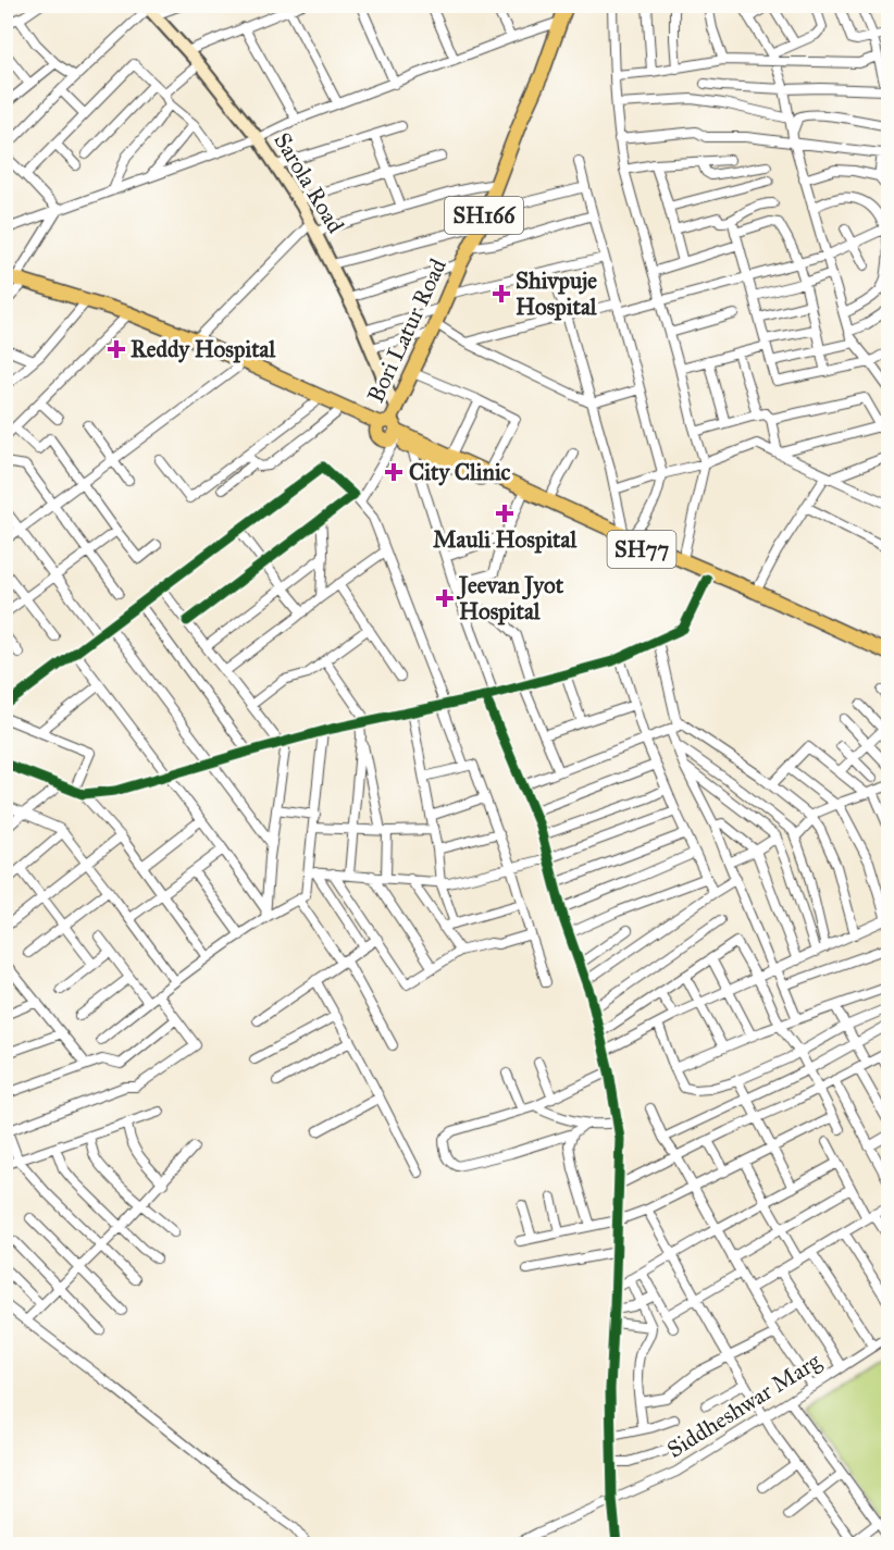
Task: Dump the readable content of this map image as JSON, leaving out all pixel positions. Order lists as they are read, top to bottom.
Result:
{
  "streets": {
    "main road": [
      "Sarola Road",
      "SH166",
      "Bori Latur Road",
      "SH77"
    ],
    "street": ["Siddheshwar Marg"]
  },
  "crossings": [
    ["Sarola Road", "Bori Latur Road"],
    ["Sarola Road", "SH77"],
    ["Bori Latur Road", "SH77"]
  ],
  "places": {
    "health": [
      "Shivpuje Hospital",
      "Reddy Hospital",
      "City Clinic",
      "Mauli Hospital",
      "Jeevan Jyot Hospital"
    ]
  }
}
